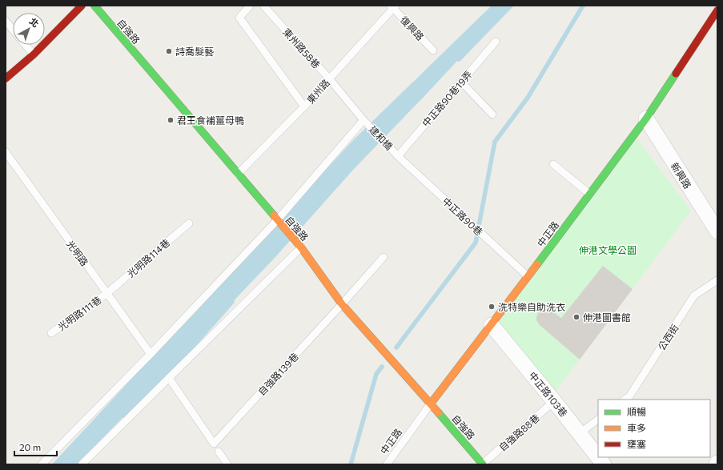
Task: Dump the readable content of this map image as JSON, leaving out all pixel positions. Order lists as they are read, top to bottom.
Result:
{
  "streets": {
    "street": [
      "自強路",
      "新興路",
      "中正路",
      "中正路103巷"
    ],
    "lane": [
      "復興路",
      "東州路58巷",
      "東州路",
      "中正路90巷19弄",
      "建和橋",
      "中正路90巷",
      "光明路",
      "光明路114巷",
      "光明路111巷",
      "公西街",
      "自強路139巷",
      "自強路88巷"
    ]
  },
  "crossings": [
    ["復興路", "東州路"],
    ["自強路", "東州路"],
    ["自強路", "中正路"],
    ["自強路", "自強路139巷"],
    ["自強路", "自強路88巷"],
    ["東州路58巷", "東州路"],
    ["東州路58巷", "建和橋"],
    ["中正路90巷19弄", "建和橋"],
    ["中正路90巷19弄", "中正路90巷"],
    ["建和橋", "中正路90巷"],
    ["新興路", "中正路"],
    ["中正路90巷", "中正路"],
    ["中正路", "中正路103巷"],
    ["光明路", "光明路114巷"],
    ["光明路", "光明路111巷"],
    ["光明路114巷", "光明路111巷"],
    ["中正路103巷", "自強路88巷"]
  ],
  "parks": ["伸港文學公園"],
  "places": [
    "詩喬髮藝",
    "君王食補薑母鴨",
    "洗特樂自助洗衣",
    "伸港圖書館"
  ],
  "legend": ["順暢", "車多", "壅塞"],
  "scale_bar": "20 m",
  "north": "top right"
}
